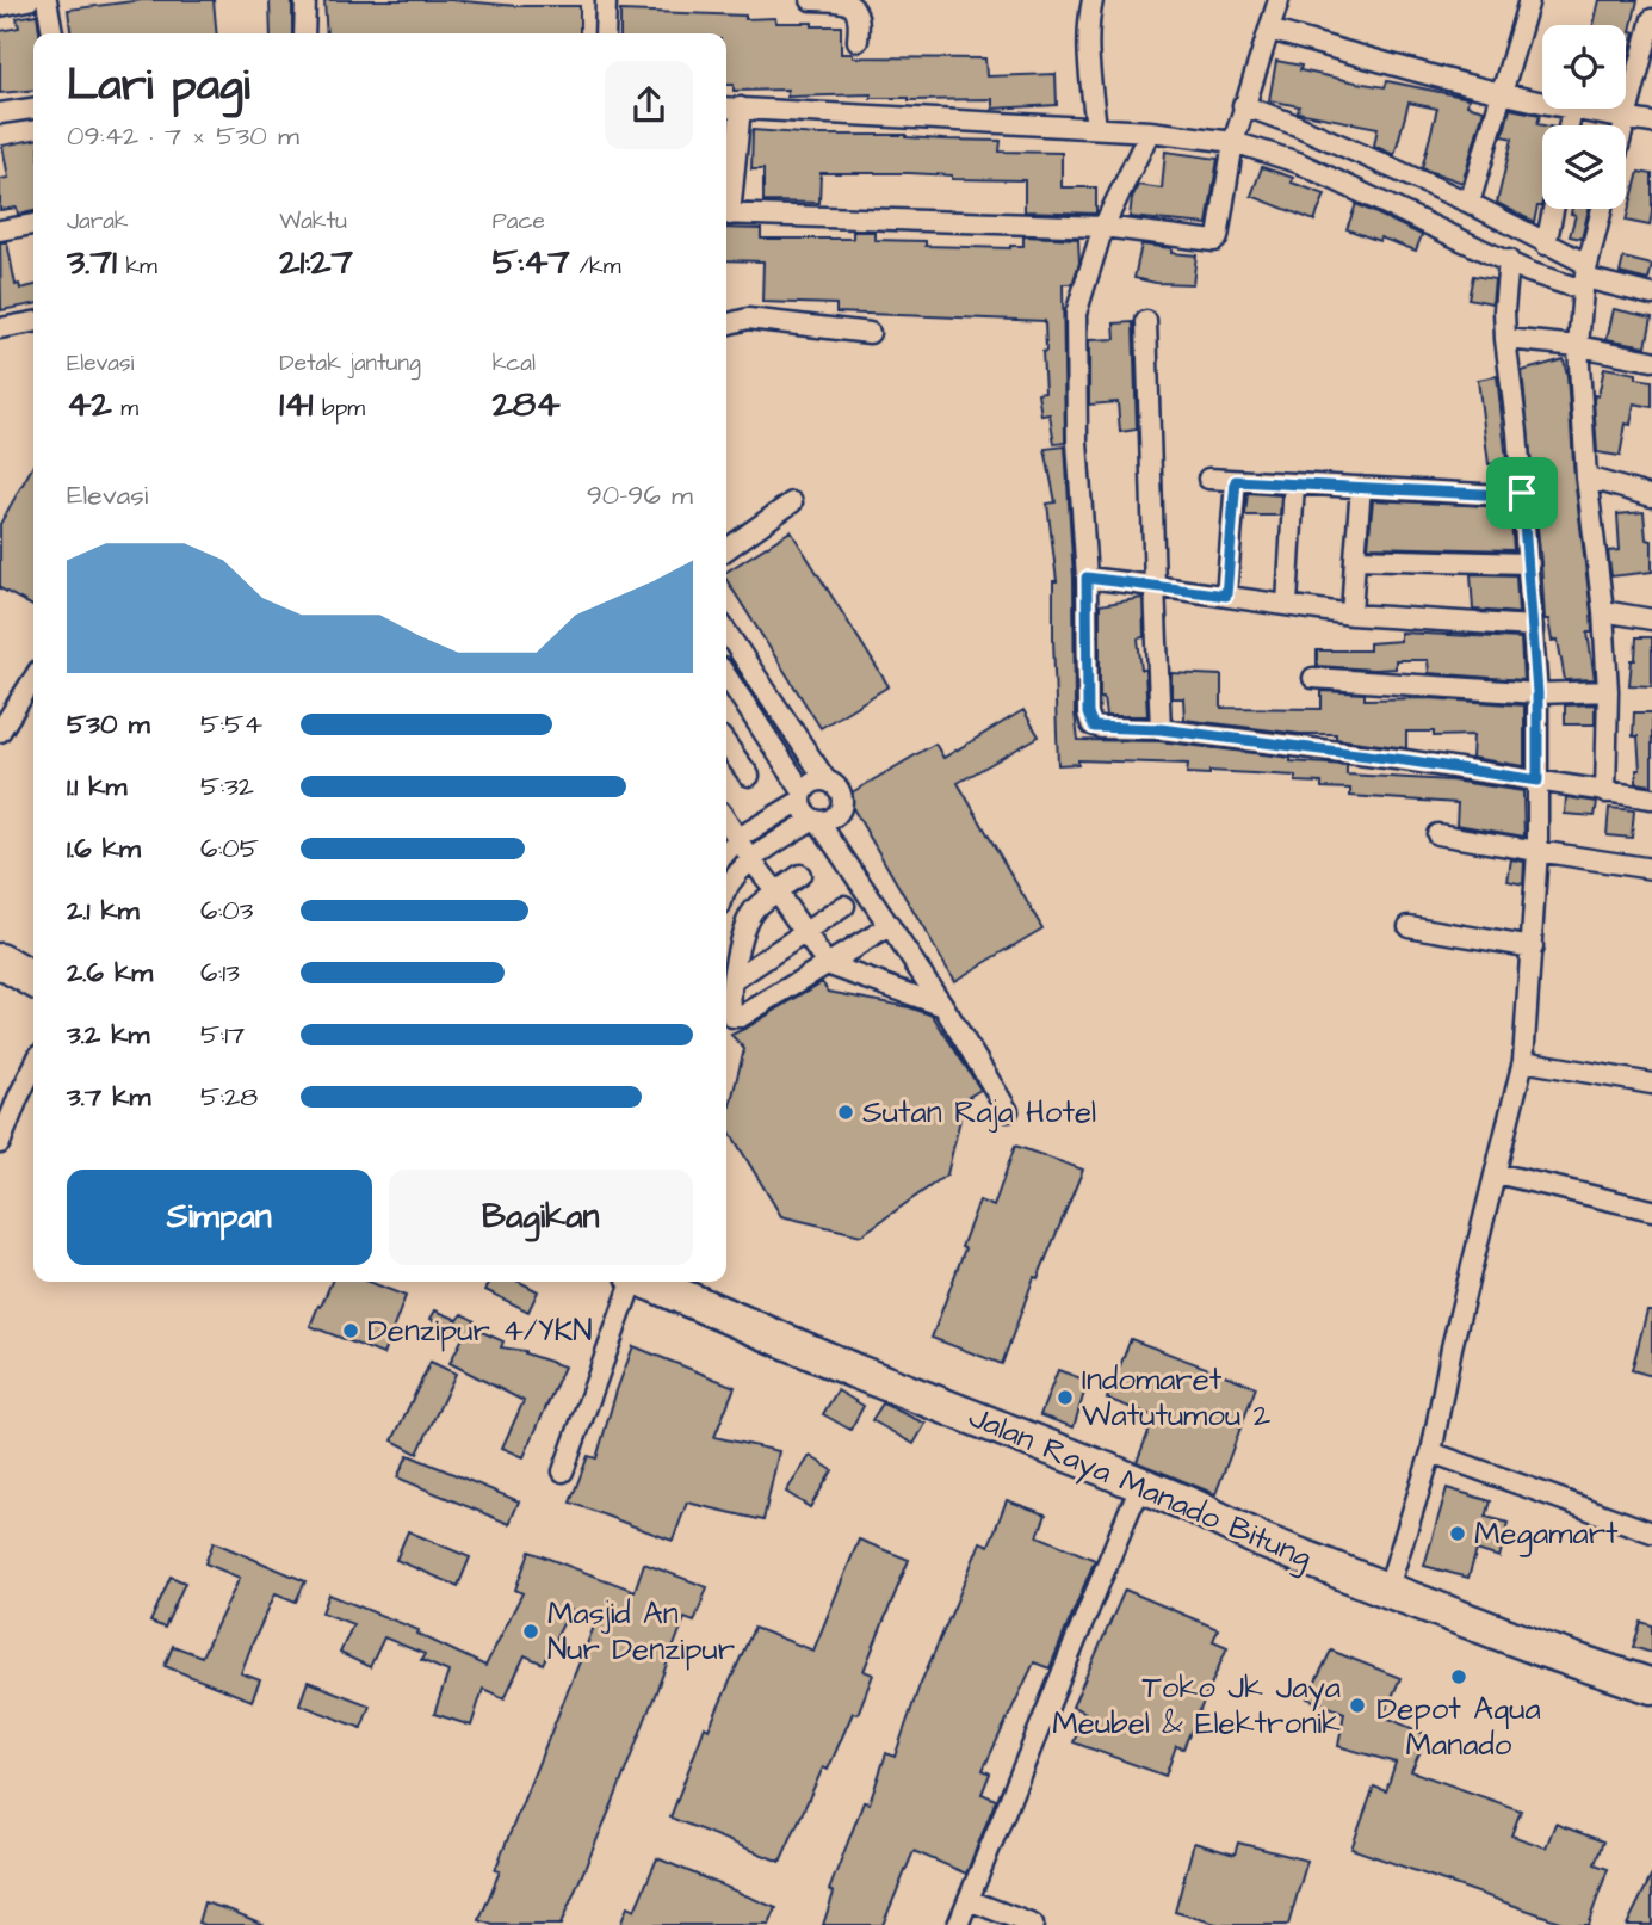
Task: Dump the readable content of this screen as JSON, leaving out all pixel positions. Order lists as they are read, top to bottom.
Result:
{
  "streets": {
    "highway": ["Jalan Raya Manado Bitung"]
  },
  "places": [
    "Sutan Raja Hotel",
    "Denzipur 4/YKN",
    "Indomaret Watutumou 2",
    "Megamart",
    "Masjid An Nur Denzipur",
    "Depot Aqua Manado",
    "Toko Jk Jaya Meubel & Elektronik"
  ],
  "page": {
    "heading": ["Lari pagi", "09:42 · 7 × 530 m"],
    "stats": [
      ["Jarak", "3.71 km"],
      ["Waktu", "21:27"],
      ["Pace", "5:47 /km"],
      ["Elevasi", "42 m"],
      ["Detak jantung", "141 bpm"],
      ["kcal", "284"]
    ],
    "chart": ["Elevasi", "90–96 m"],
    "list": [
      {
        "name": "530 m",
        "note": "5:54"
      },
      {
        "name": "1.1 km",
        "note": "5:32"
      },
      {
        "name": "1.6 km",
        "note": "6:05"
      },
      {
        "name": "2.1 km",
        "note": "6:03"
      },
      {
        "name": "2.6 km",
        "note": "6:13"
      },
      {
        "name": "3.2 km",
        "note": "5:17"
      },
      {
        "name": "3.7 km",
        "note": "5:28"
      }
    ],
    "buttons": ["Simpan", "Bagikan"]
  }
}
